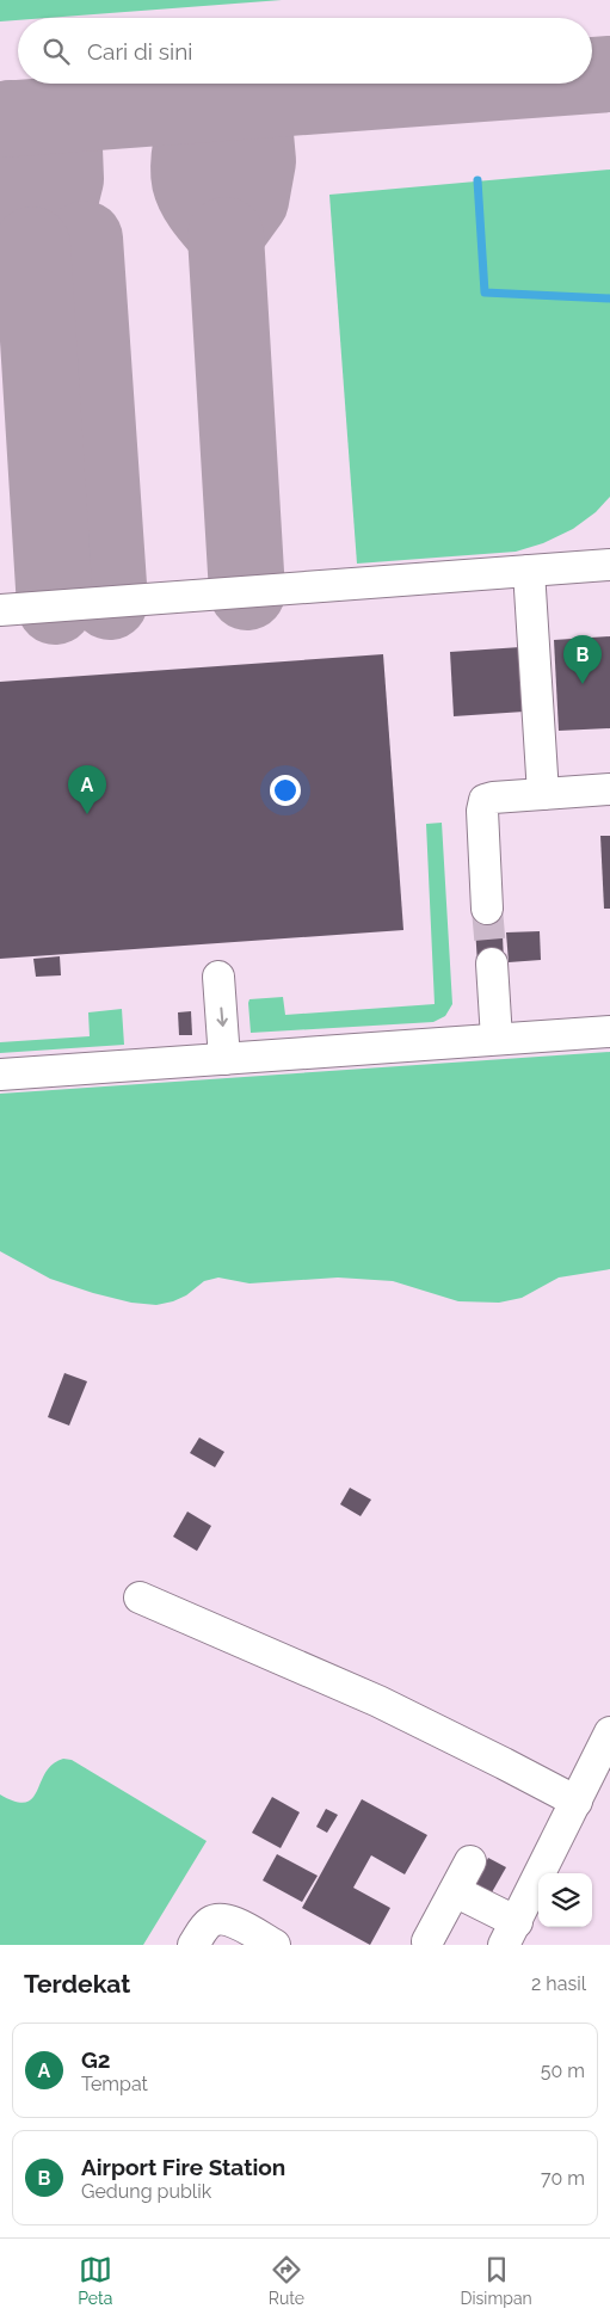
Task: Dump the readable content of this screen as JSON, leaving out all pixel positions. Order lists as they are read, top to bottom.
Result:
{
  "page": {
    "search": "Cari di sini",
    "pins": ["B", "A"],
    "heading": ["Terdekat", "2 hasil"],
    "list": [
      {
        "mark": "A",
        "name": "G2",
        "note": "Tempat",
        "value": "50 m"
      },
      {
        "mark": "B",
        "name": "Airport Fire Station",
        "note": "Gedung publik",
        "value": "70 m"
      }
    ],
    "nav": ["Peta", "Rute", "Disimpan"]
  }
}
